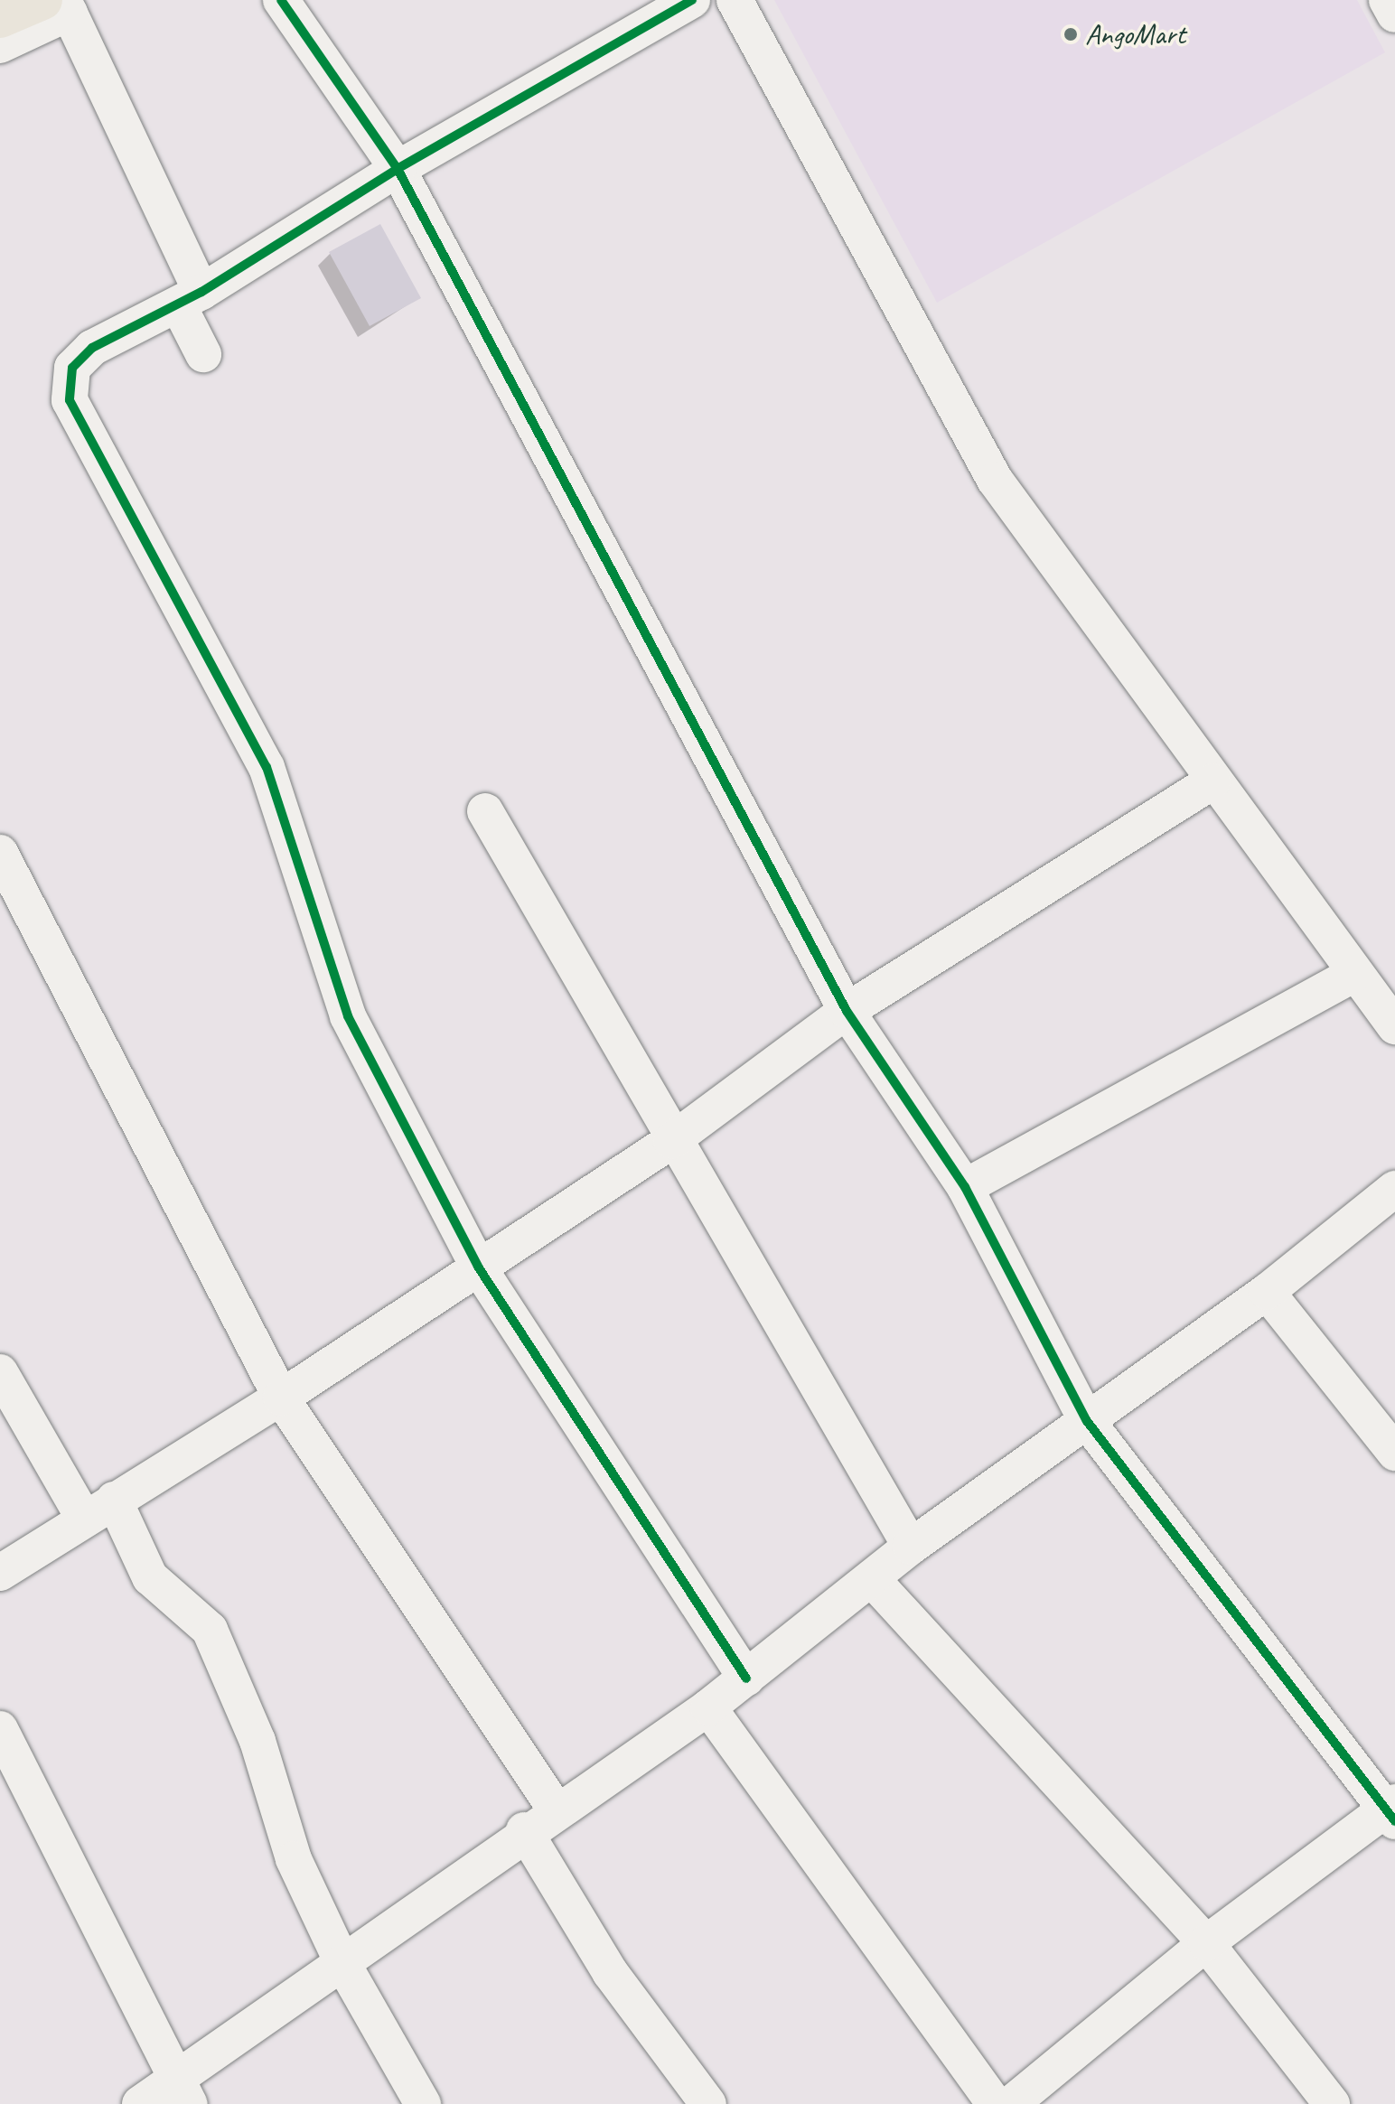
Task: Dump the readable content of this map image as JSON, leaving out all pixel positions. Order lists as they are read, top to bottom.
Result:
{
  "places": ["AngoMart"]
}
